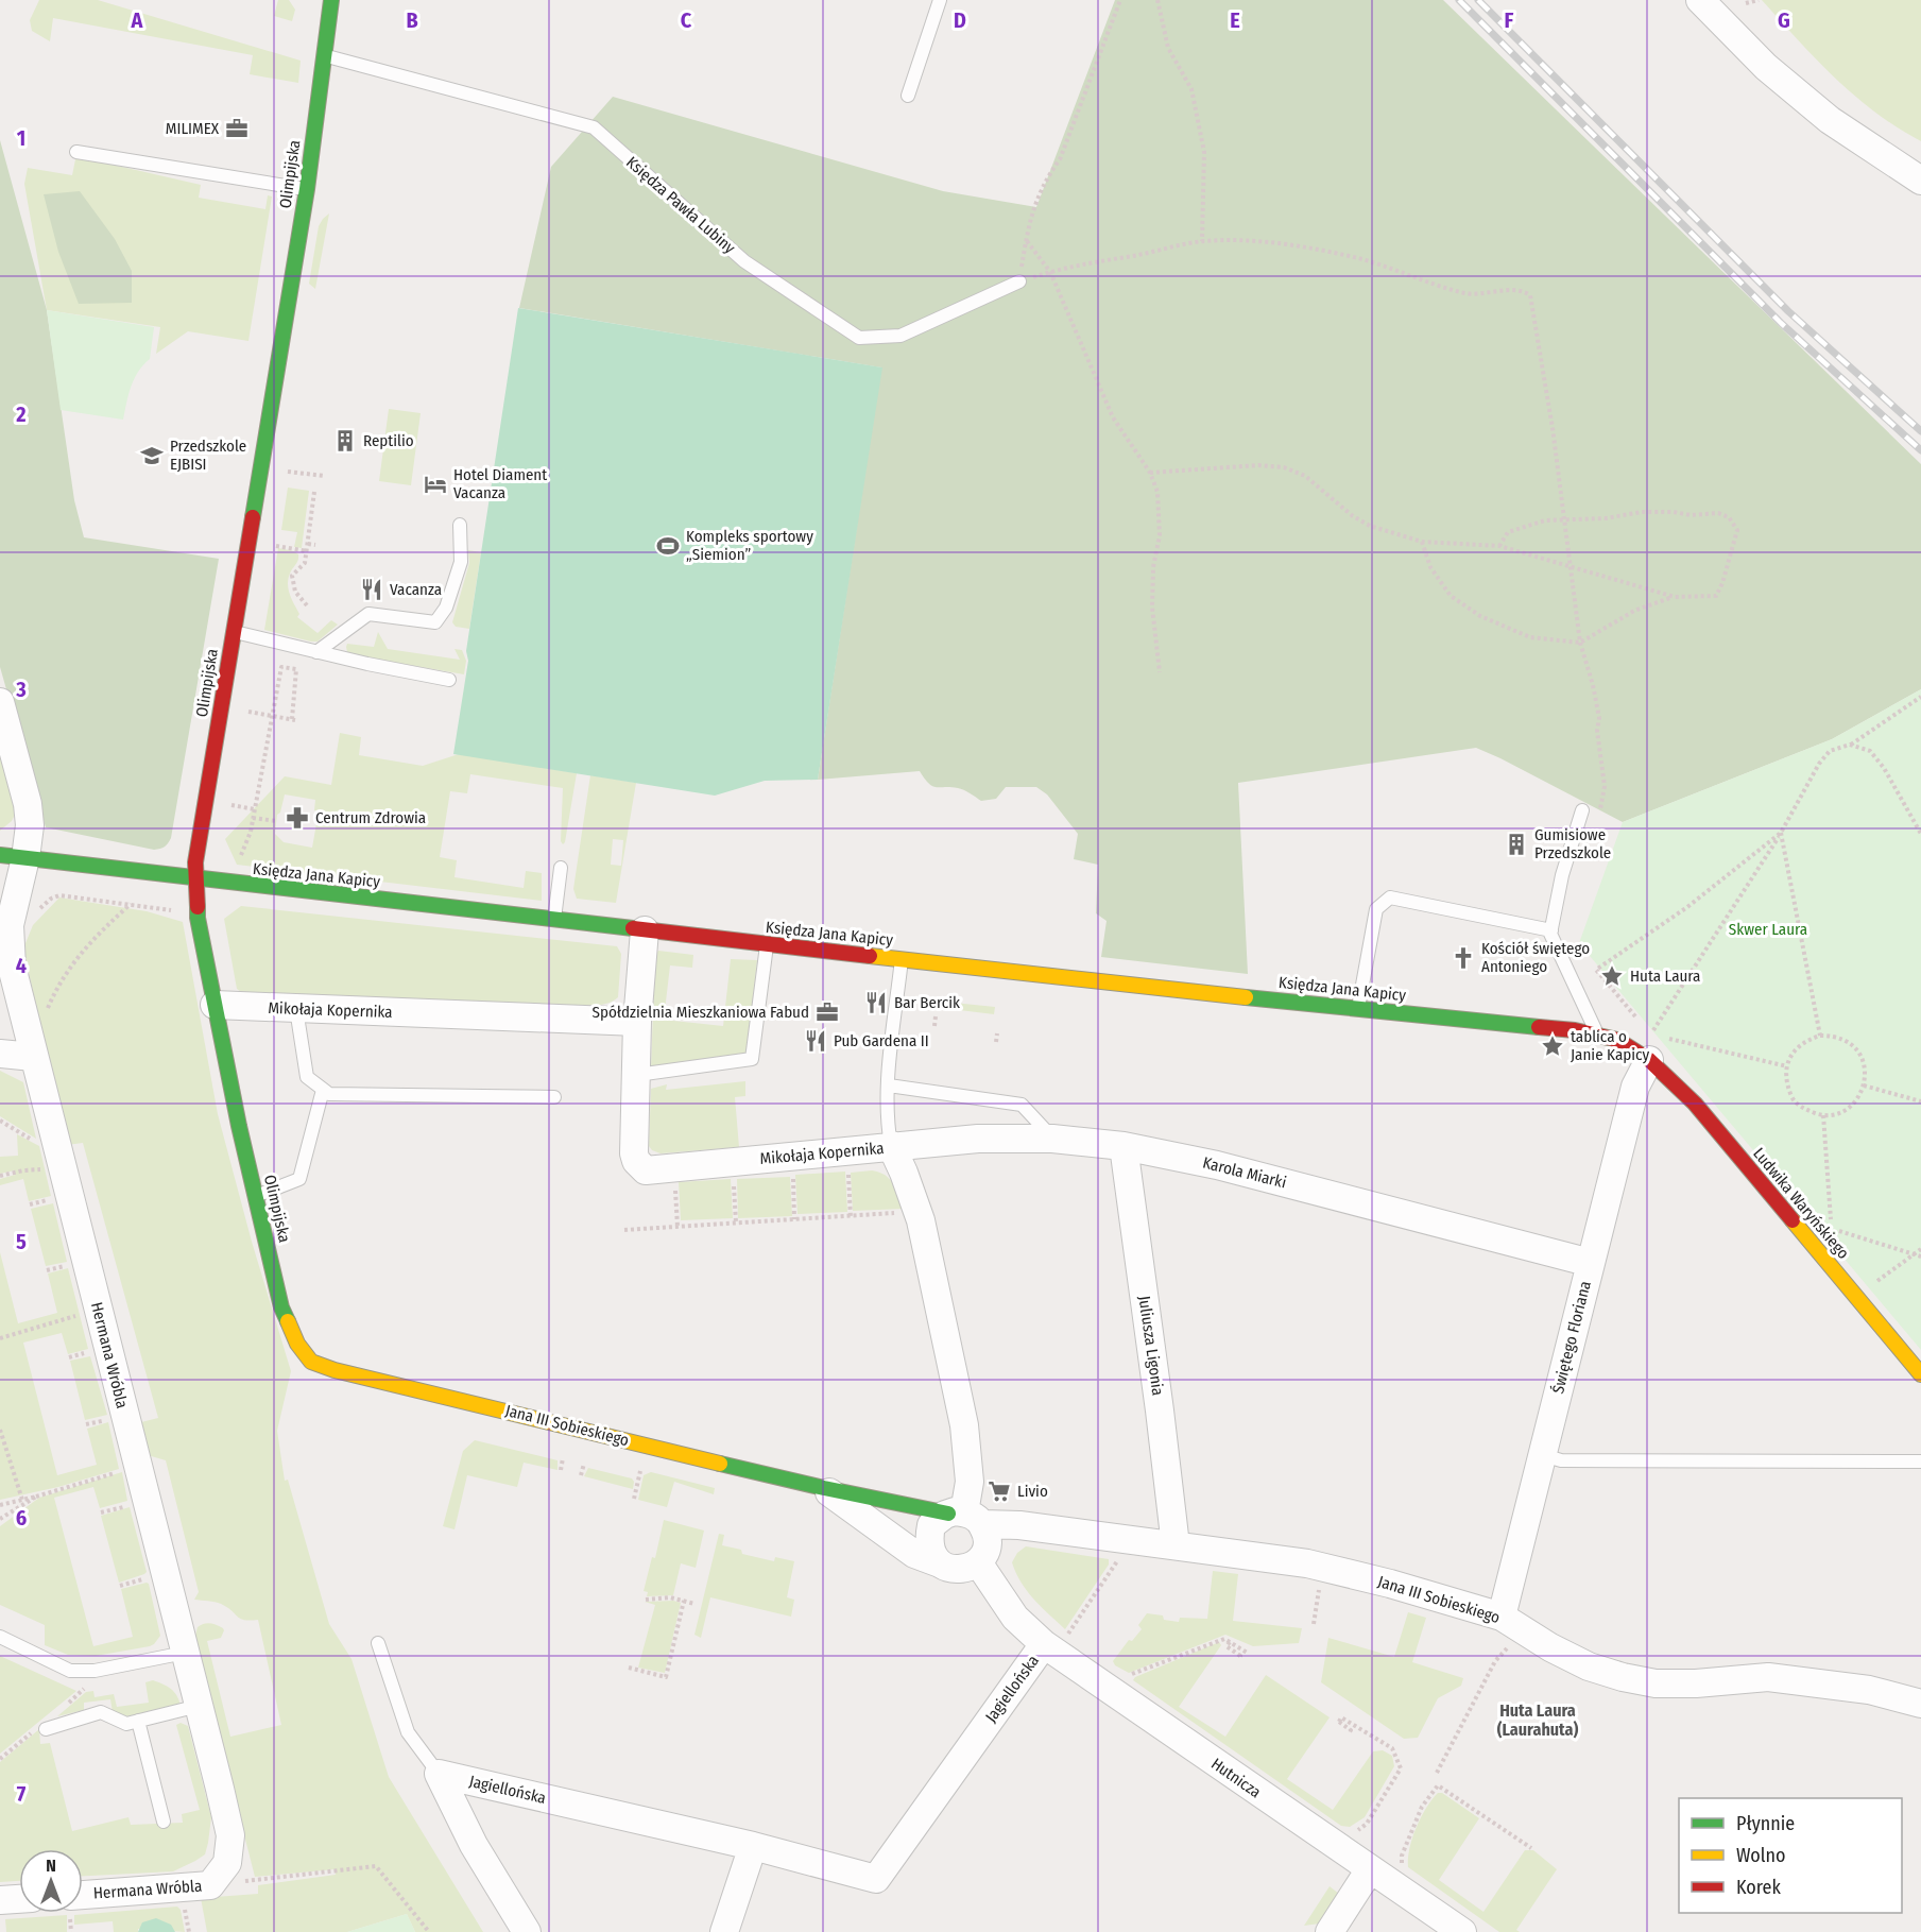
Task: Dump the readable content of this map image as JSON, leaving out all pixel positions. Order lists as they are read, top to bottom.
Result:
{
  "streets": {
    "street": [
      "Olimpijska",
      "Księdza Jana Kapicy",
      "Mikołaja Kopernika",
      "Karola Miarki",
      "Ludwika Waryńskiego",
      "Świętego Floriana",
      "Juliusza Ligonia",
      "Hermana Wróbla",
      "Jana III Sobieskiego",
      "Jagiellońska",
      "Hutnicza"
    ],
    "lane": ["Księdza Pawła Lubiny"]
  },
  "crossings": [
    ["Olimpijska", "Księdza Pawła Lubiny"],
    ["Olimpijska", "Księdza Jana Kapicy"],
    ["Olimpijska", "Mikołaja Kopernika"],
    ["Olimpijska", "Jana III Sobieskiego"],
    ["Księdza Jana Kapicy", "Mikołaja Kopernika"],
    ["Księdza Jana Kapicy", "Ludwika Waryńskiego"],
    ["Księdza Jana Kapicy", "Świętego Floriana"],
    ["Księdza Jana Kapicy", "Hermana Wróbla"],
    ["Mikołaja Kopernika", "Karola Miarki"],
    ["Mikołaja Kopernika", "Jana III Sobieskiego"],
    ["Mikołaja Kopernika", "Hutnicza"],
    ["Karola Miarki", "Świętego Floriana"],
    ["Karola Miarki", "Juliusza Ligonia"],
    ["Ludwika Waryńskiego", "Świętego Floriana"],
    ["Świętego Floriana", "Jana III Sobieskiego"],
    ["Juliusza Ligonia", "Jana III Sobieskiego"],
    ["Jana III Sobieskiego", "Hutnicza"],
    ["Jagiellońska", "Hutnicza"]
  ],
  "districts": ["Huta Laura (Laurahuta)"],
  "parks": ["Skwer Laura"],
  "places": {
    "office": ["MILIMEX", "Spółdzielnia Mieszkaniowa Fabud"],
    "building": ["Reptilio", "Gumisiowe Przedszkole"],
    "school or university": ["Przedszkole EJBISI"],
    "hotel": ["Hotel Diament Vacanza"],
    "sports": ["Kompleks sportowy „Siemion”"],
    "restaurant": ["Vacanza", "Bar Bercik", "Pub Gardena II"],
    "pharmacy": ["Centrum Zdrowia"],
    "church": ["Kościół świętego Antoniego"],
    "place": ["Huta Laura", "tablica o Janie Kapicy"],
    "supermarket": ["Livio"]
  },
  "legend": ["Płynnie", "Wolno", "Korek"],
  "north": "top",
  "grid": {
    "columns": [
      "A",
      "B",
      "C",
      "D",
      "E",
      "F",
      "G"
    ],
    "rows": [
      "1",
      "2",
      "3",
      "4",
      "5",
      "6",
      "7"
    ]
  }
}
